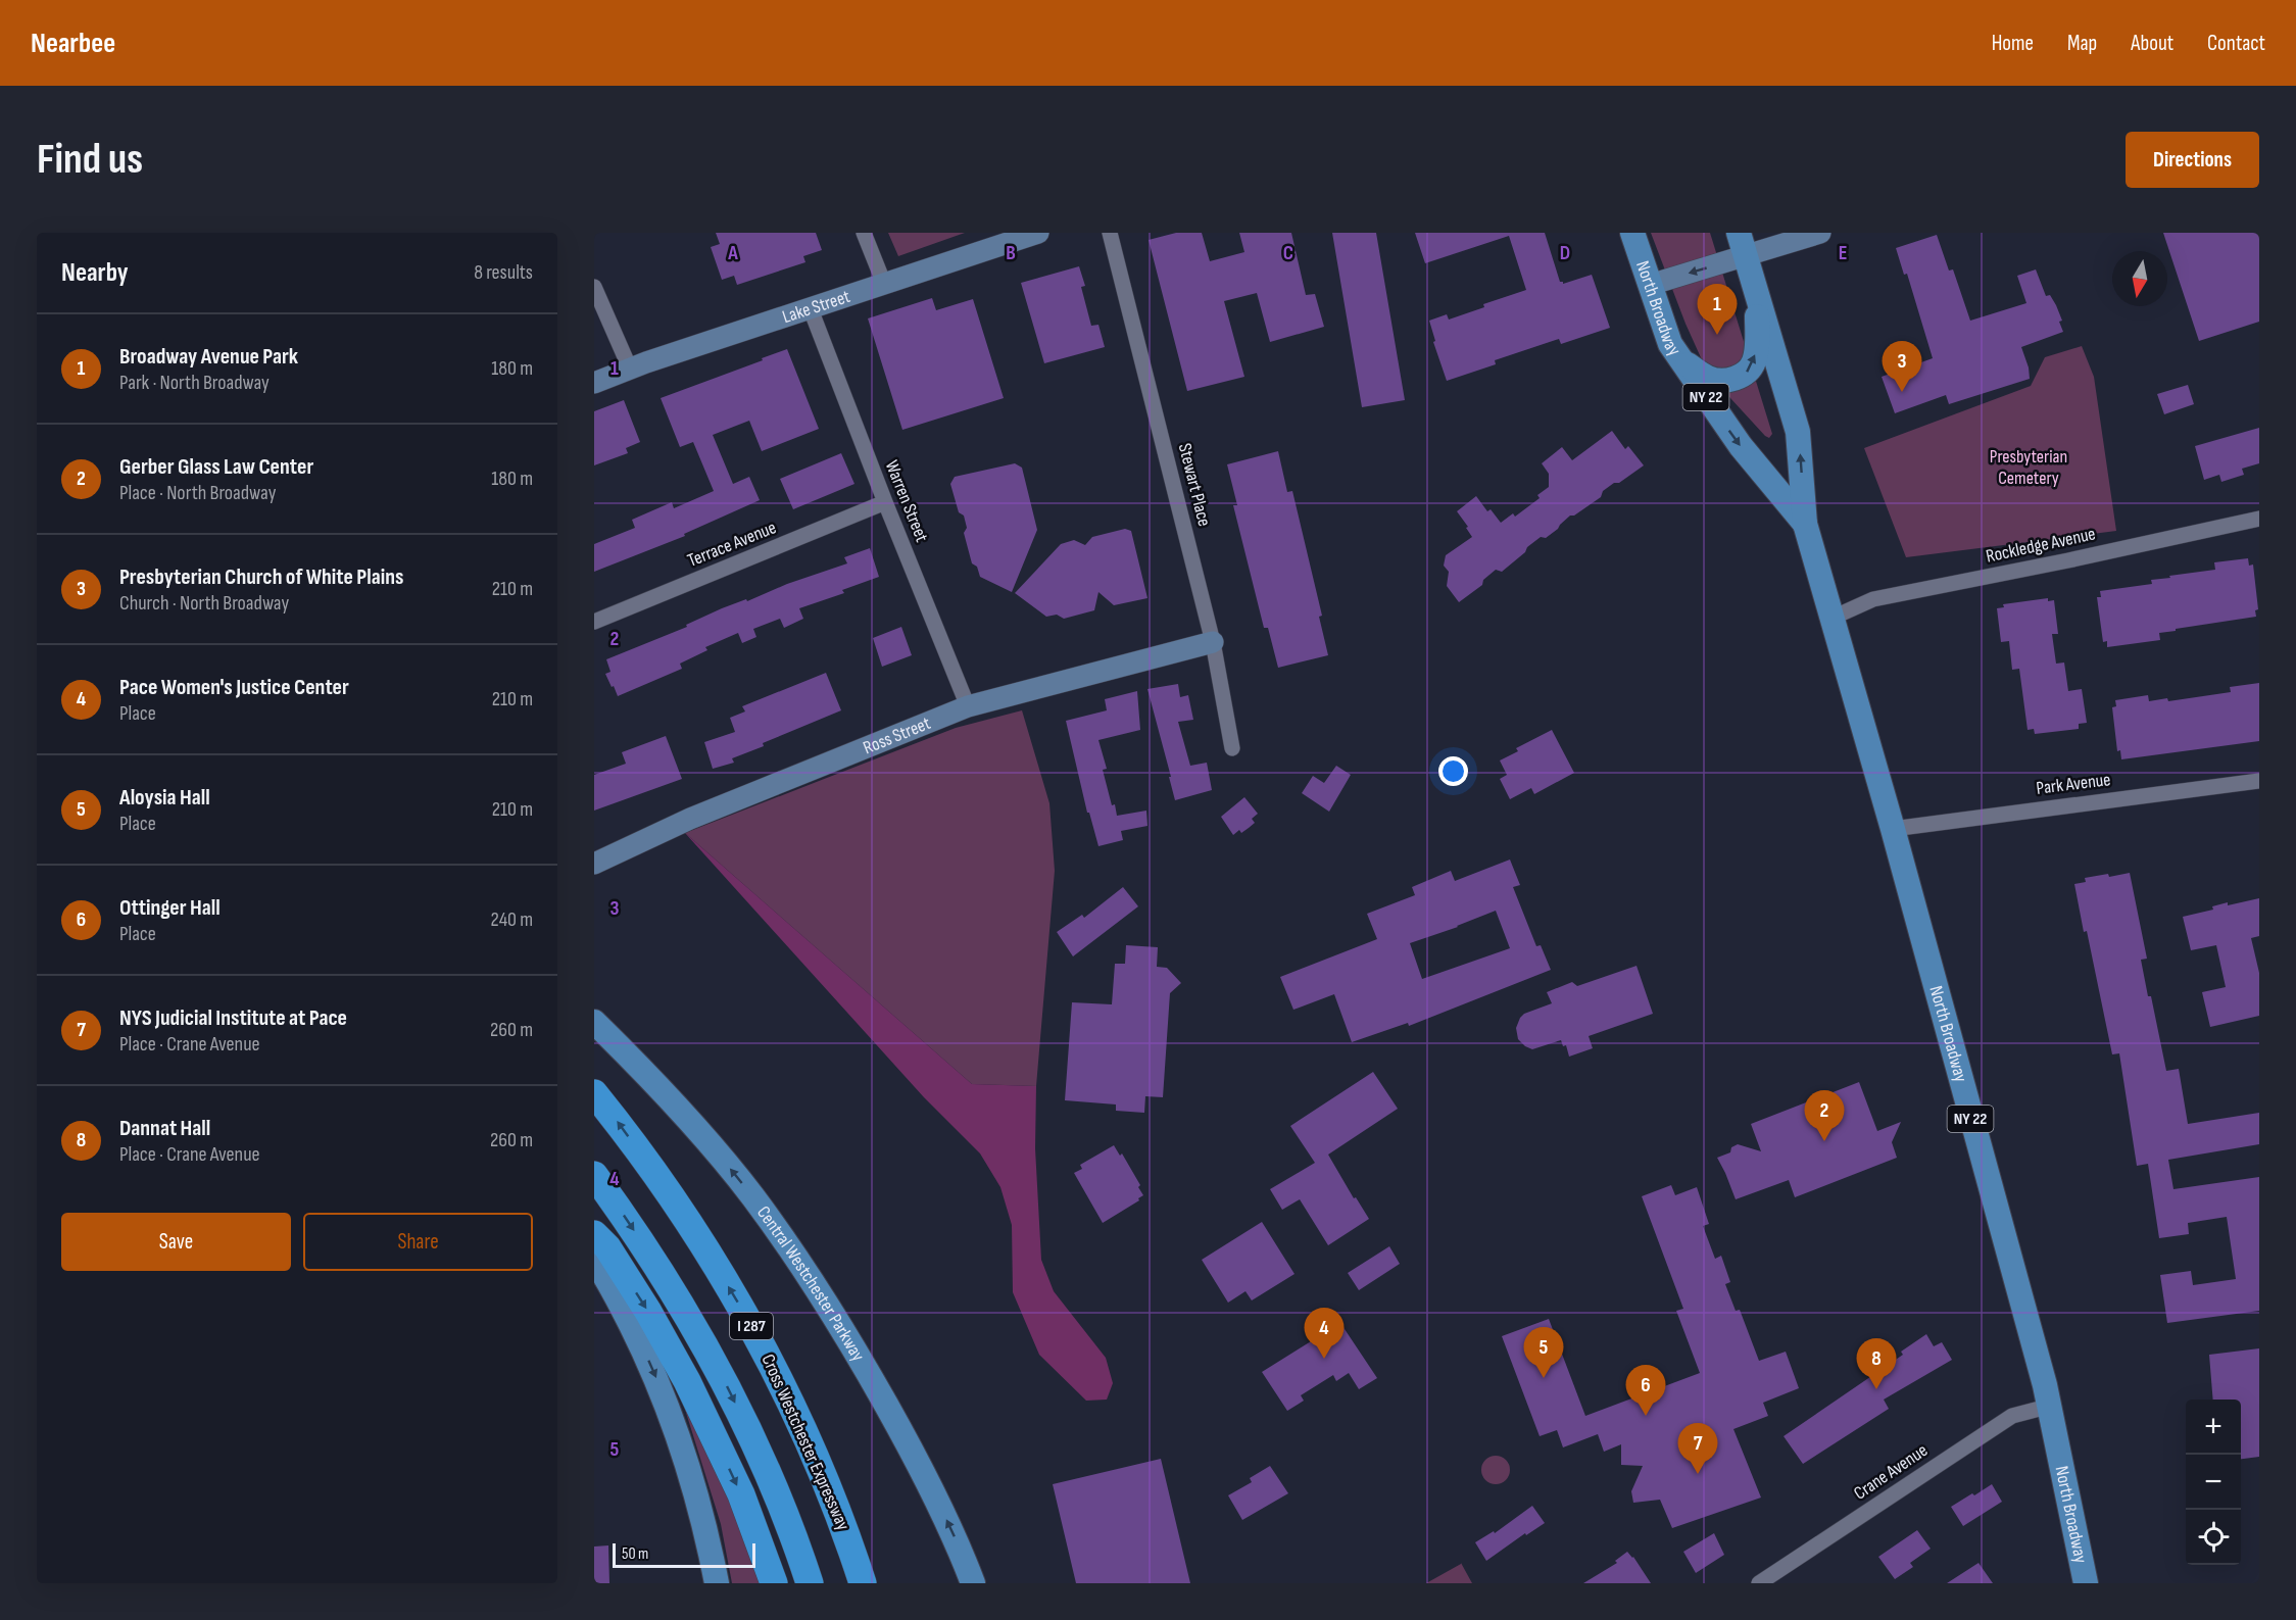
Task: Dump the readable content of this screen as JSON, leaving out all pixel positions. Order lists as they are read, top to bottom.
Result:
{
  "streets": {
    "highway": ["I 287", "Cross Westchester Expressway"],
    "main road": ["North Broadway", "NY 22", "Central Westchester Parkway"],
    "street": [
      "Lake Street",
      "Stewart Place",
      "Warren Street",
      "Terrace Avenue",
      "Rockledge Avenue",
      "Ross Street",
      "Park Avenue",
      "Crane Avenue"
    ]
  },
  "crossings": [
    ["Lake Street", "Warren Street"],
    ["North Broadway", "Rockledge Avenue"],
    ["North Broadway", "Park Avenue"],
    ["North Broadway", "Crane Avenue"],
    ["Stewart Place", "Ross Street"],
    ["Warren Street", "Terrace Avenue"],
    ["Warren Street", "Ross Street"]
  ],
  "parks": ["Presbyterian Cemetery"],
  "scale_bar": "50 m",
  "north": "bottom",
  "page": {
    "header": "Nearbee",
    "nav": [
      "Home",
      "Map",
      "About",
      "Contact"
    ],
    "buttons": [
      "Directions",
      ["Save", "Share"]
    ],
    "title": "Find us",
    "heading": ["Nearby", "8 results"],
    "pins": [
      "1",
      "3",
      "2",
      "4",
      "5",
      "8",
      "6",
      "7"
    ],
    "list": [
      {
        "mark": "1",
        "name": "Broadway Avenue Park",
        "note": "Park · North Broadway",
        "value": "180 m"
      },
      {
        "mark": "2",
        "name": "Gerber Glass Law Center",
        "note": "Place · North Broadway",
        "value": "180 m"
      },
      {
        "mark": "3",
        "name": "Presbyterian Church of White Plains",
        "note": "Church · North Broadway",
        "value": "210 m"
      },
      {
        "mark": "4",
        "name": "Pace Women's Justice Center",
        "note": "Place",
        "value": "210 m"
      },
      {
        "mark": "5",
        "name": "Aloysia Hall",
        "note": "Place",
        "value": "210 m"
      },
      {
        "mark": "6",
        "name": "Ottinger Hall",
        "note": "Place",
        "value": "240 m"
      },
      {
        "mark": "7",
        "name": "NYS Judicial Institute at Pace",
        "note": "Place · Crane Avenue",
        "value": "260 m"
      },
      {
        "mark": "8",
        "name": "Dannat Hall",
        "note": "Place · Crane Avenue",
        "value": "260 m"
      }
    ],
    "map_buttons": ["+", "−"],
    "scale": "50 m"
  },
  "grid": {
    "columns": [
      "A",
      "B",
      "C",
      "D",
      "E"
    ],
    "rows": [
      "1",
      "2",
      "3",
      "4",
      "5"
    ]
  }
}
